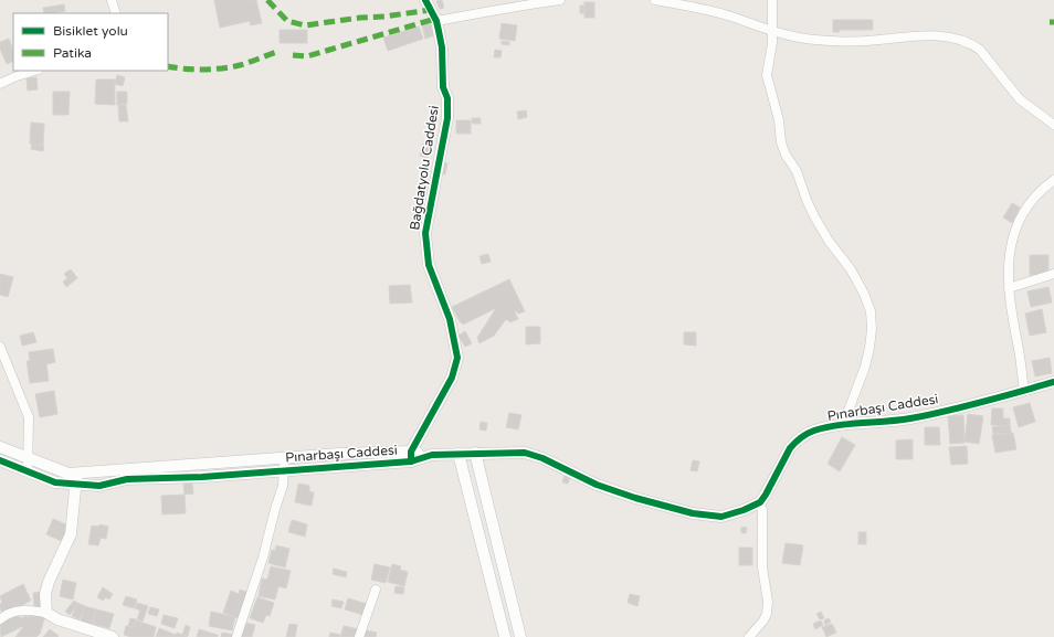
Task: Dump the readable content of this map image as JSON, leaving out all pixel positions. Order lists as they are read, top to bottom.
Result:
{
  "streets": {
    "street": ["Bağdatyolu Caddesi", "Pınarbaşı Caddesi"]
  },
  "crossings": [
    ["Bağdatyolu Caddesi", "Pınarbaşı Caddesi"]
  ],
  "legend": ["Bisiklet yolu", "Patika"]
}
